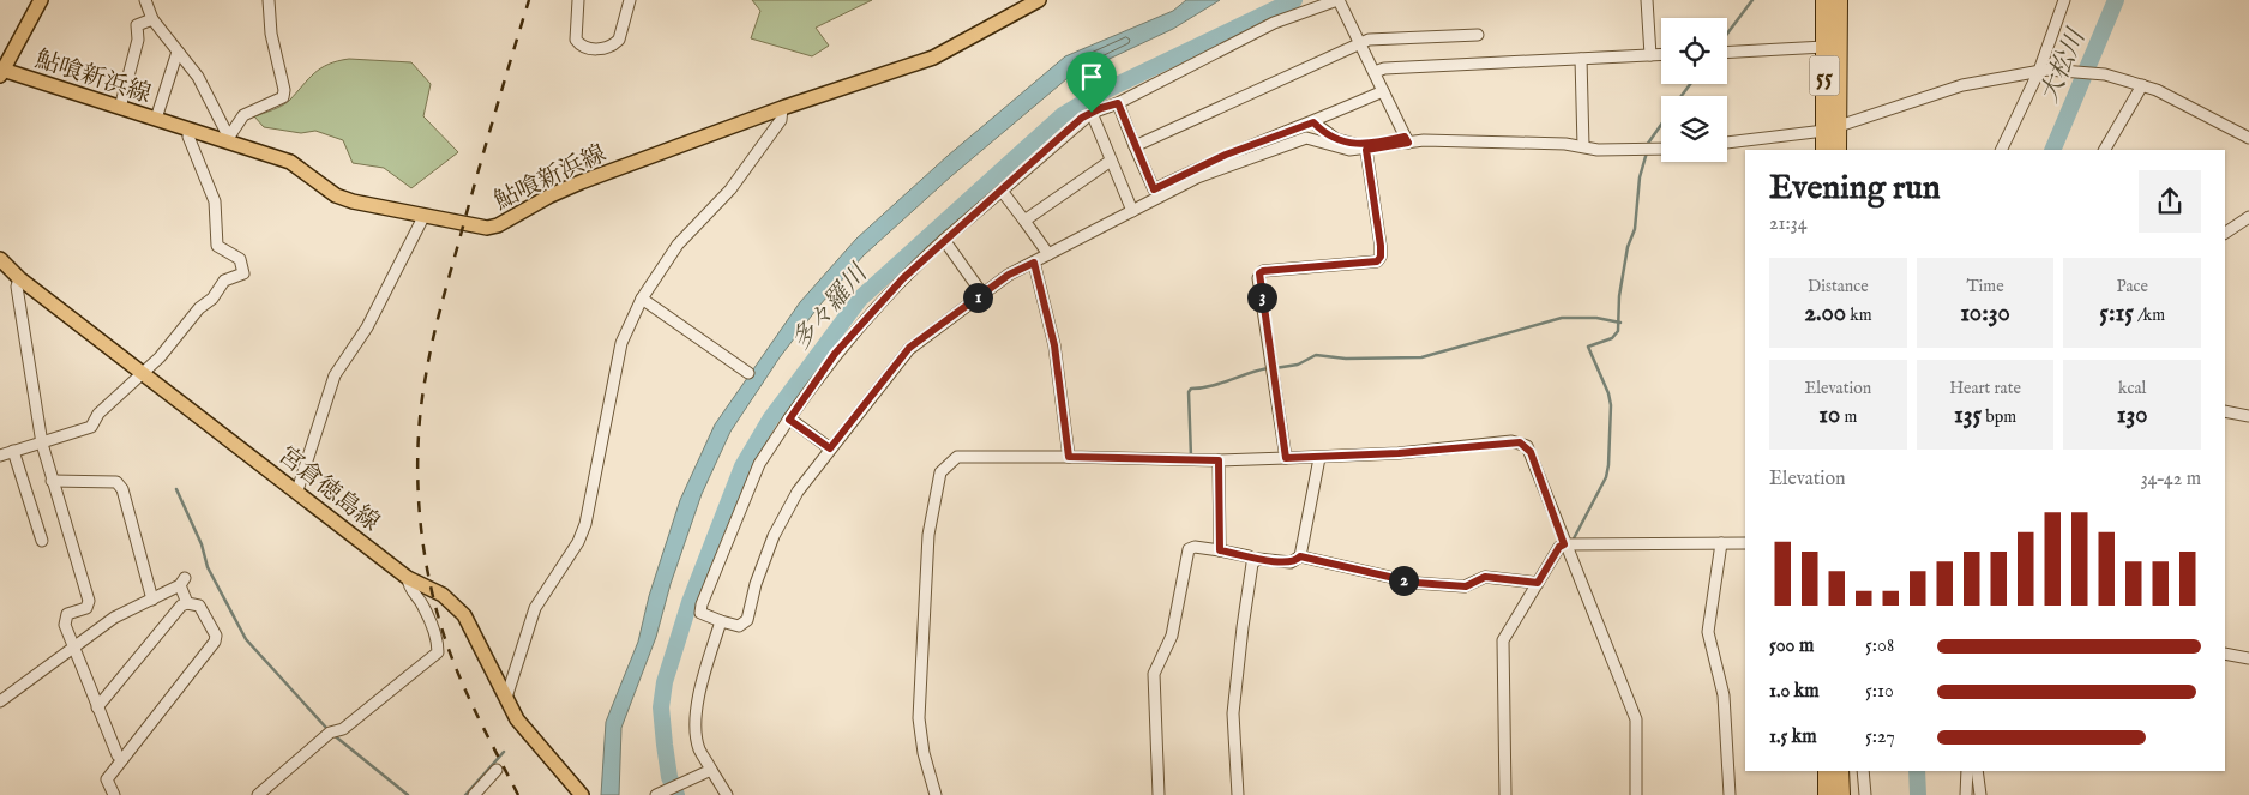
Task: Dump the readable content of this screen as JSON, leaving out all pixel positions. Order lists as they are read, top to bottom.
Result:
{
  "streets": {
    "highway": ["55"],
    "main road": ["鮎喰新浜線", "宮倉徳島線"]
  },
  "water": ["大松川", "多々羅川"],
  "page": {
    "heading": ["Evening run", "21:34"],
    "stats": [
      ["Distance", "2.00 km"],
      ["Time", "10:30"],
      ["Pace", "5:15 /km"],
      ["Elevation", "10 m"],
      ["Heart rate", "135 bpm"],
      ["kcal", "130"]
    ],
    "pins": ["1", "3", "2"],
    "chart": ["Elevation", "34–42 m"],
    "list": [
      {
        "name": "500 m",
        "note": "5:08"
      },
      {
        "name": "1.0 km",
        "note": "5:10"
      },
      {
        "name": "1.5 km",
        "note": "5:27"
      }
    ]
  }
}
